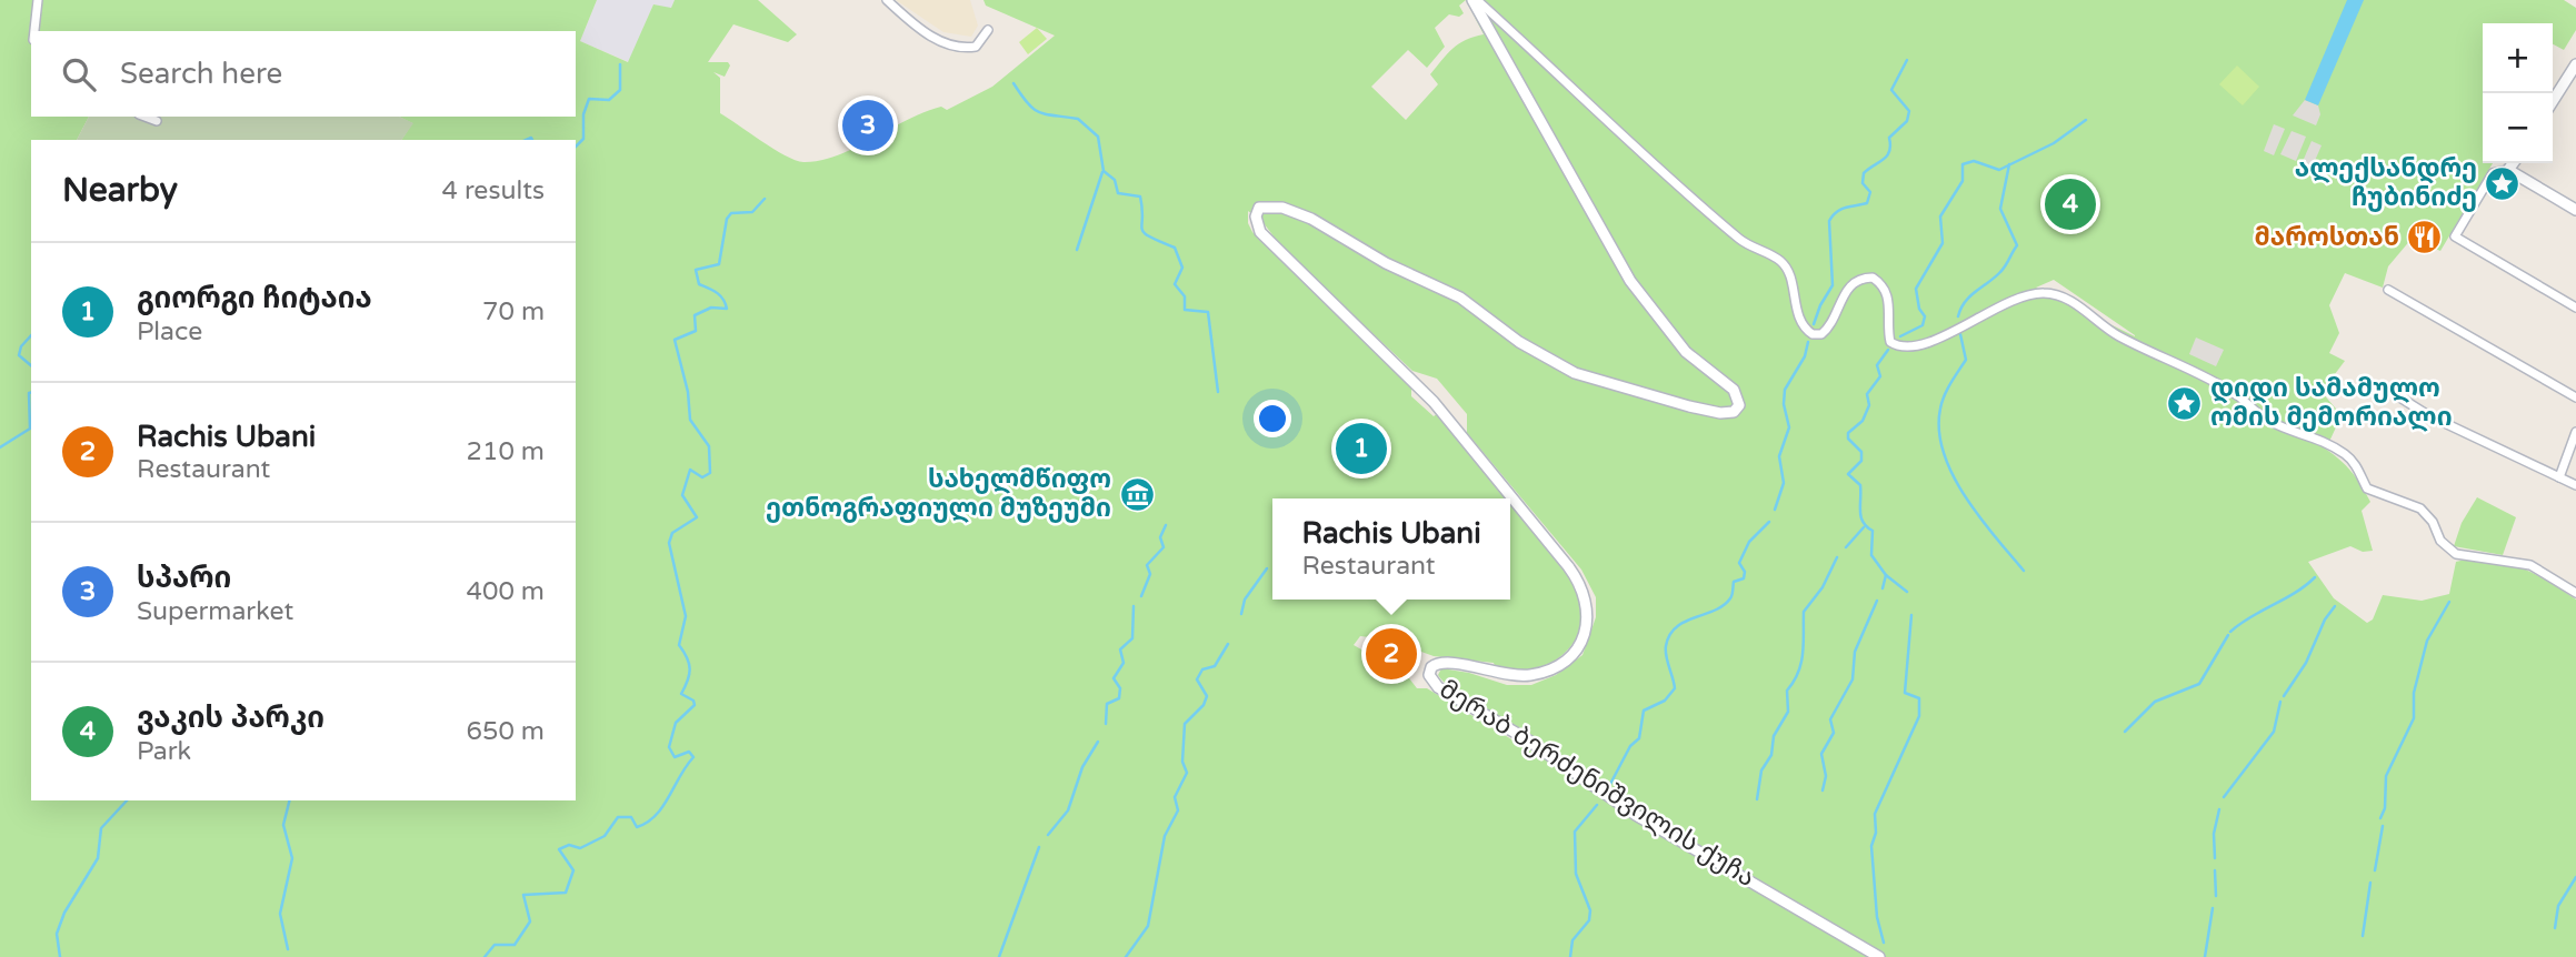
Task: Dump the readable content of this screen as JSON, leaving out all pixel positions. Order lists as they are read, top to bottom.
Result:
{
  "streets": {
    "street": ["მერაბ ბერძენიშვილის ქუჩა"]
  },
  "places": {
    "place": ["ალექსანდრე ჩუბინიძე", "დიდი სამამულო ომის მემორიალი"],
    "restaurant": ["მაროსთან"],
    "museum": ["სახელმწიფო ეთნოგრაფიული მუზეუმი"]
  },
  "page": {
    "map_buttons": ["+", "−"],
    "search": "Search here",
    "pins": [
      "3",
      "4",
      "1",
      "2"
    ],
    "heading": ["Nearby", "4 results"],
    "list": [
      {
        "mark": "1",
        "name": "გიორგი ჩიტაია",
        "note": "Place",
        "value": "70 m"
      },
      {
        "mark": "2",
        "name": "Rachis Ubani",
        "note": "Restaurant",
        "value": "210 m"
      },
      {
        "mark": "3",
        "name": "სპარი",
        "note": "Supermarket",
        "value": "400 m"
      },
      {
        "mark": "4",
        "name": "ვაკის პარკი",
        "note": "Park",
        "value": "650 m"
      }
    ],
    "popup": ["Rachis Ubani", "Restaurant"]
  }
}
